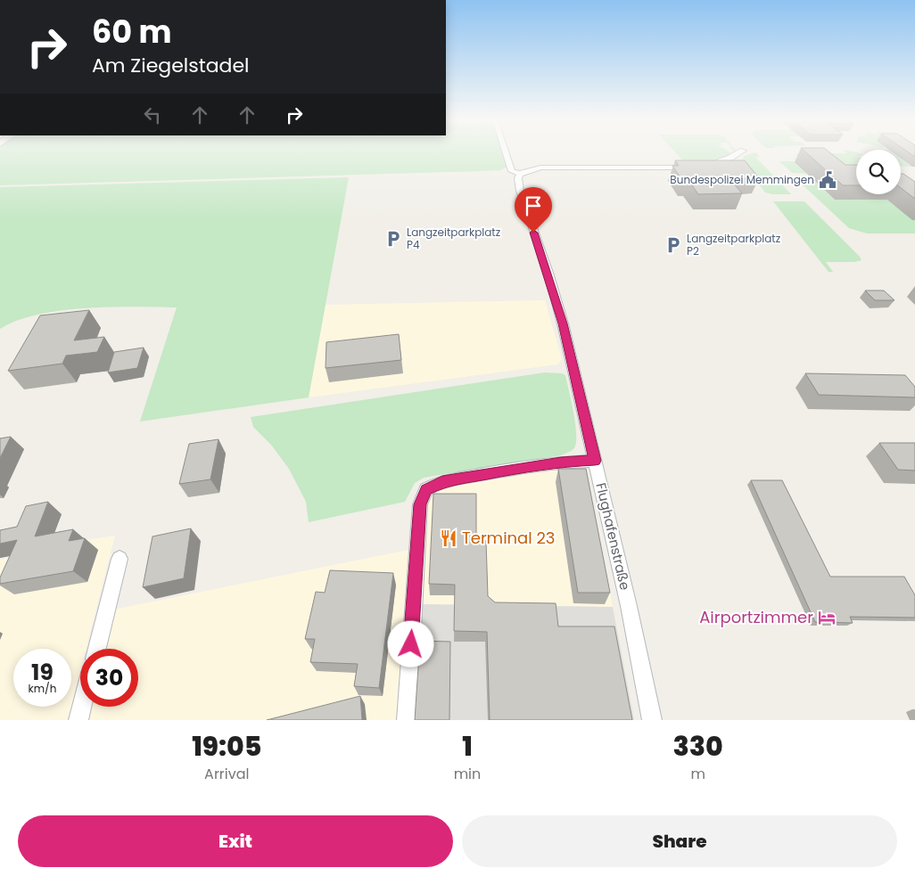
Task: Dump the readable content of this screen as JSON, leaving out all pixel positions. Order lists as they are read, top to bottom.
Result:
{
  "streets": {
    "street": ["Flughafenstraße"]
  },
  "places": {
    "public building": ["Bundespolizei Memmingen"],
    "parking": ["Langzeitparkplatz P4", "Langzeitparkplatz P2"],
    "restaurant": ["Terminal 23"],
    "hotel": ["Airportzimmer"]
  },
  "page": {
    "turn": ["60 m", "Am Ziegelstadel"],
    "speed": "19 km/h",
    "limit": "30",
    "eta": [
      "19:05",
      "Arrival",
      "1",
      "min",
      "330",
      "m"
    ],
    "buttons": ["Exit", "Share"]
  }
}
